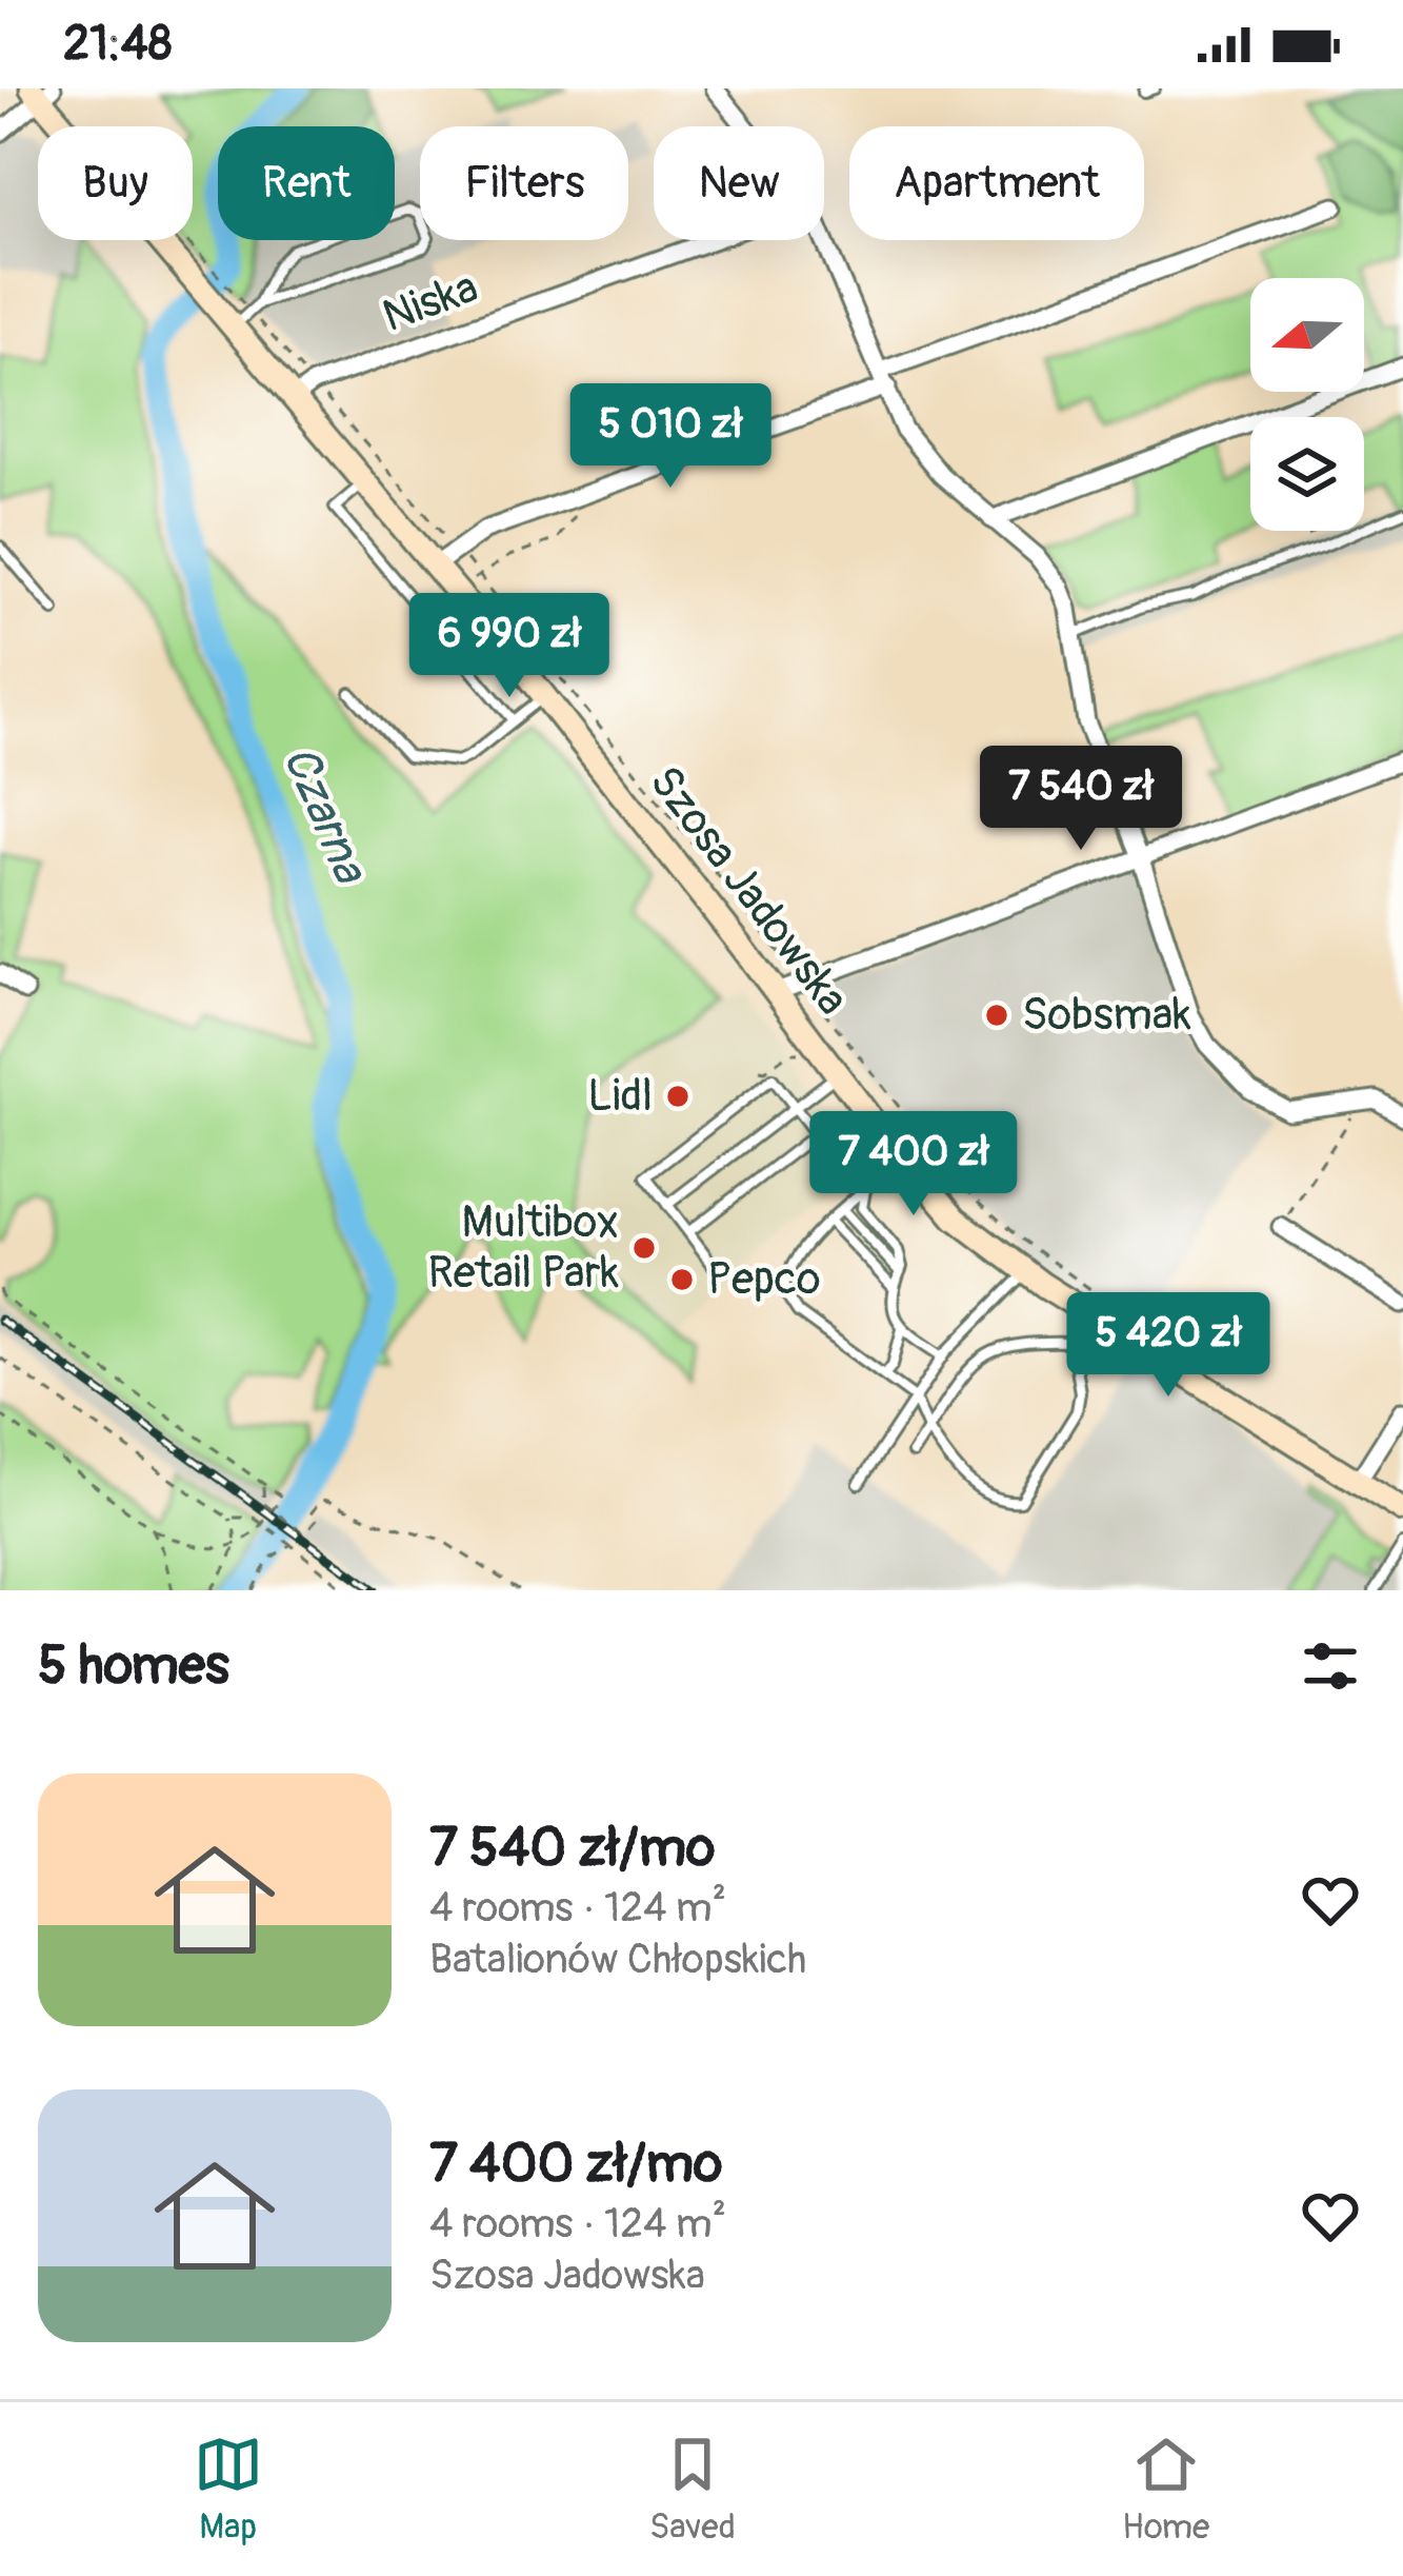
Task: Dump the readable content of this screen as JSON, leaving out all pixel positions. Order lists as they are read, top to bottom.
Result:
{
  "streets": {
    "main road": ["Szosa Jadowska"],
    "street": ["Niska"]
  },
  "crossings": [
    ["Niska", "Szosa Jadowska"]
  ],
  "water": ["Czarna"],
  "places": [
    "Sobsmak",
    "Lidl",
    "Multibox Retail Park",
    "Pepco"
  ],
  "north": "left",
  "page": {
    "status": "21:48",
    "chip": [
      "Buy",
      "Rent",
      "Filters",
      "New",
      "Apartment"
    ],
    "price": [
      "5 010 zł",
      "6 990 zł",
      "7 540 zł",
      "7 400 zł",
      "5 420 zł"
    ],
    "heading": "5 homes",
    "list": [
      {
        "name": "7 540 zł/mo",
        "note": "4 rooms · 124 m² · Batalionów Chłopskich"
      },
      {
        "name": "7 400 zł/mo",
        "note": "4 rooms · 124 m² · Szosa Jadowska"
      }
    ],
    "tabs": ["Map", "Saved", "Home"]
  }
}
